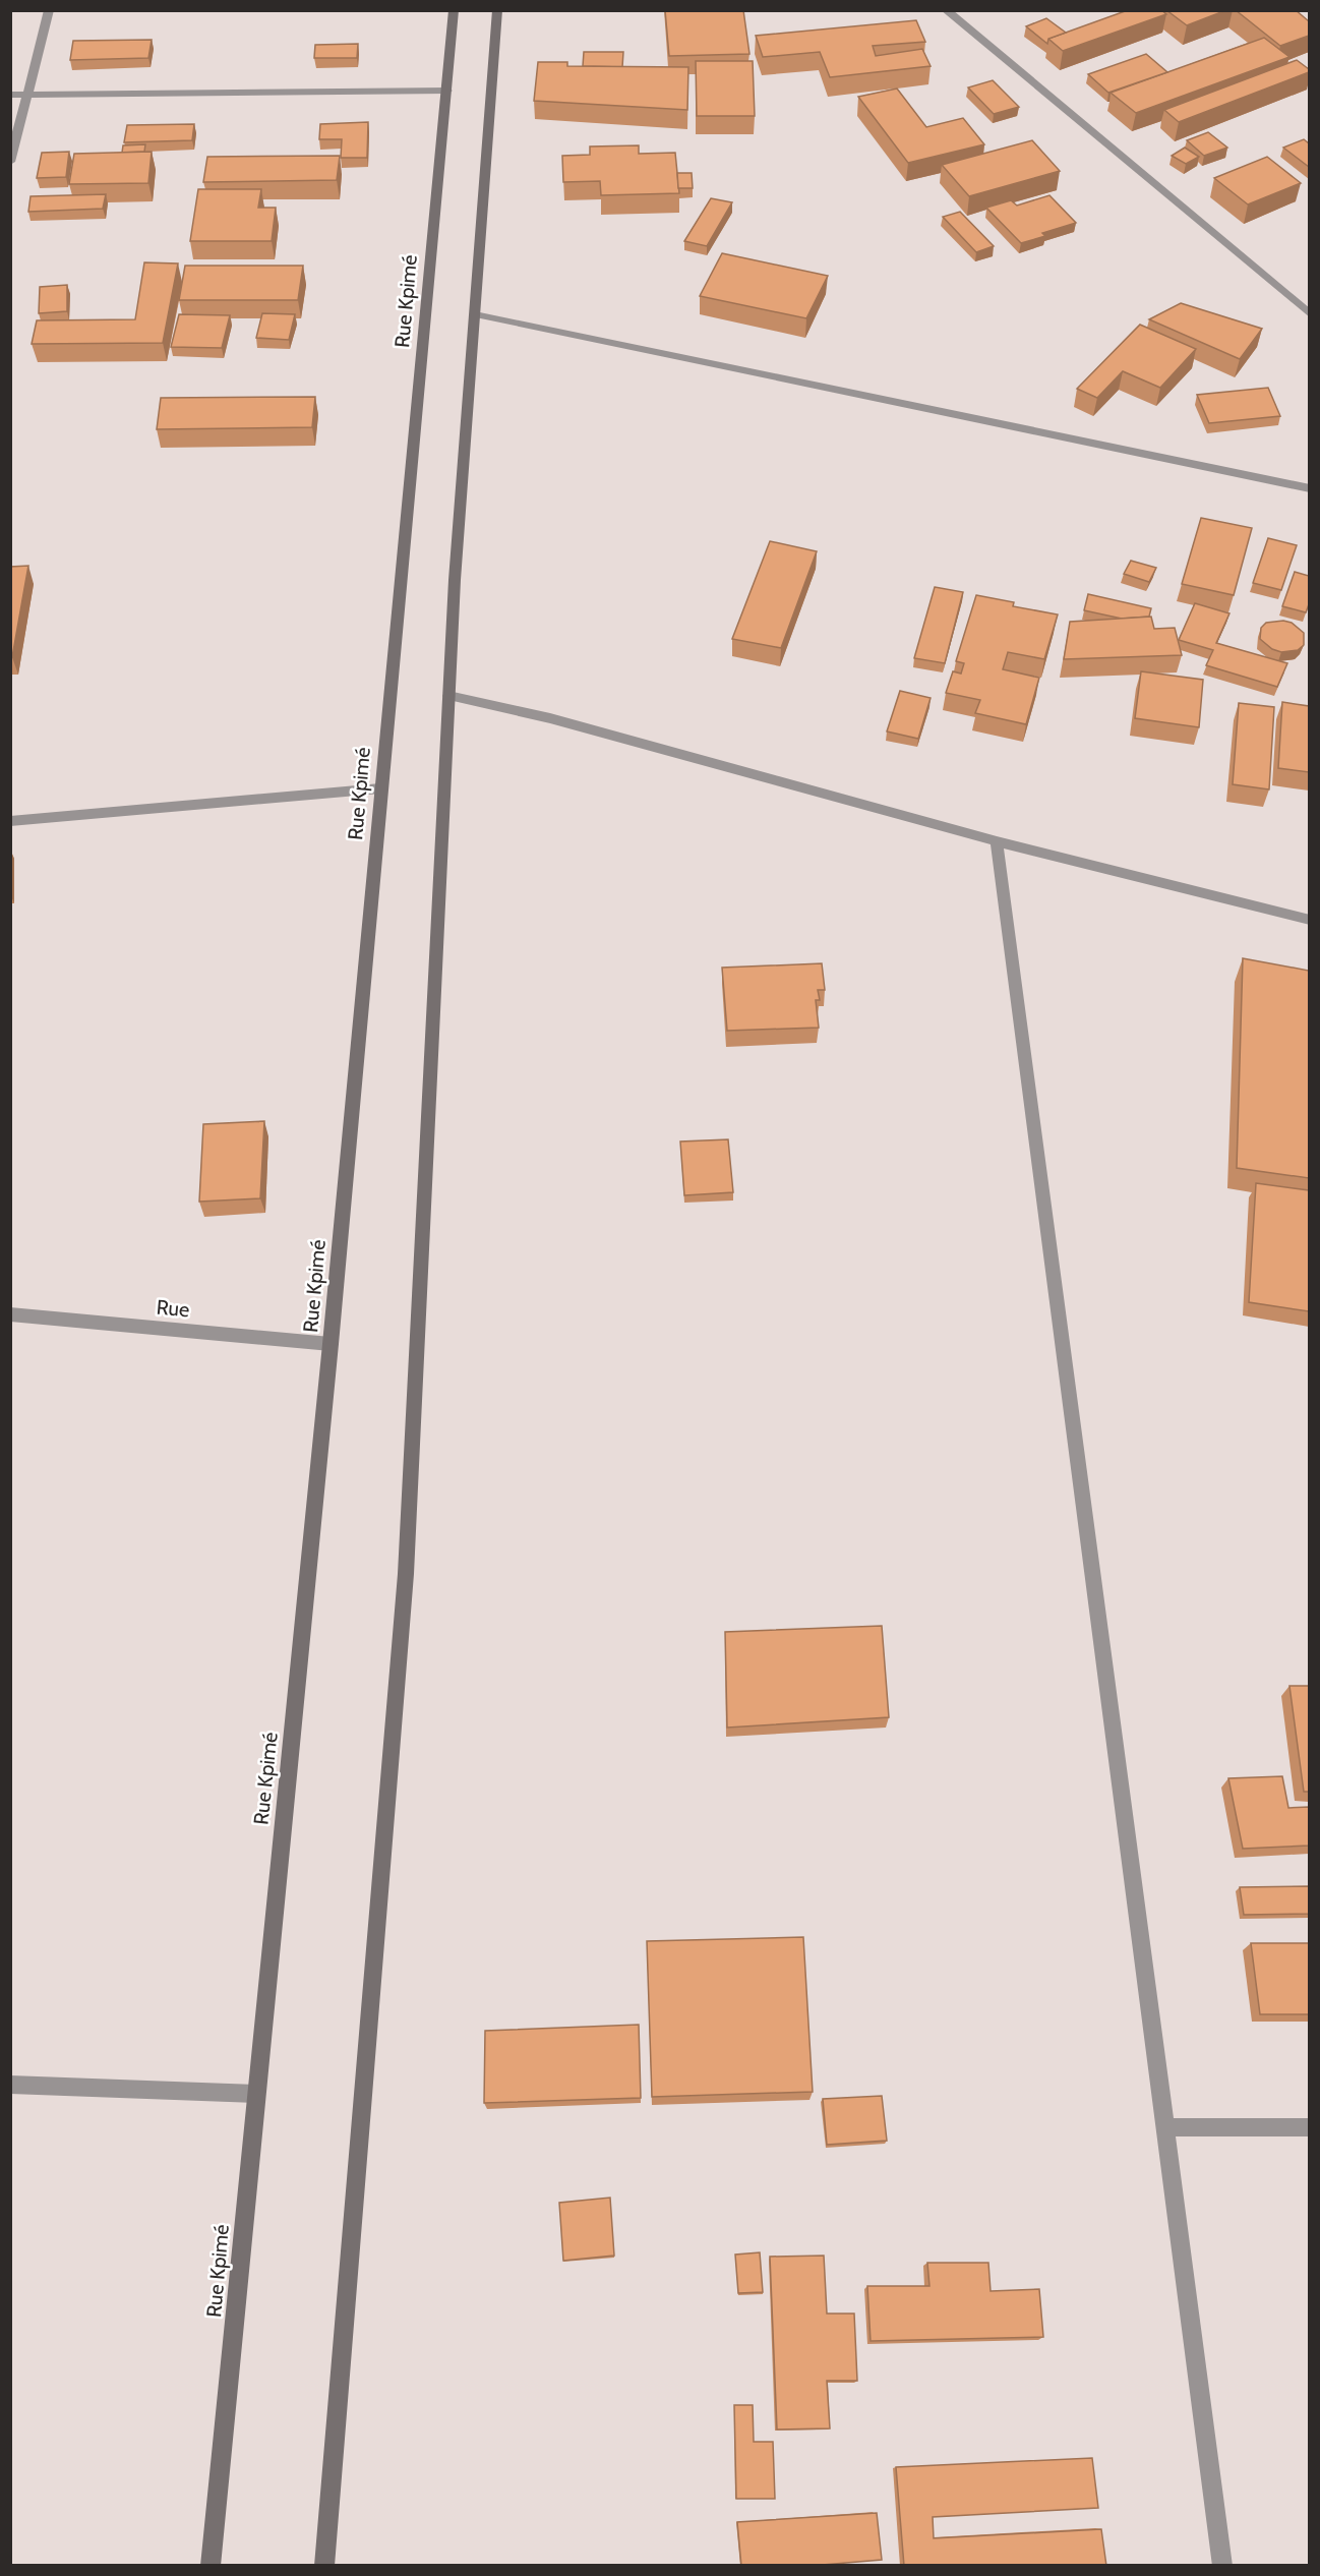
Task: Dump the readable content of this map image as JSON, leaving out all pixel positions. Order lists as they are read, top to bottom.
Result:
{
  "streets": {
    "main road": ["Rue Kpimé"],
    "street": ["Rue"]
  },
  "crossings": [
    ["Rue Kpimé", "Rue"]
  ]
}
